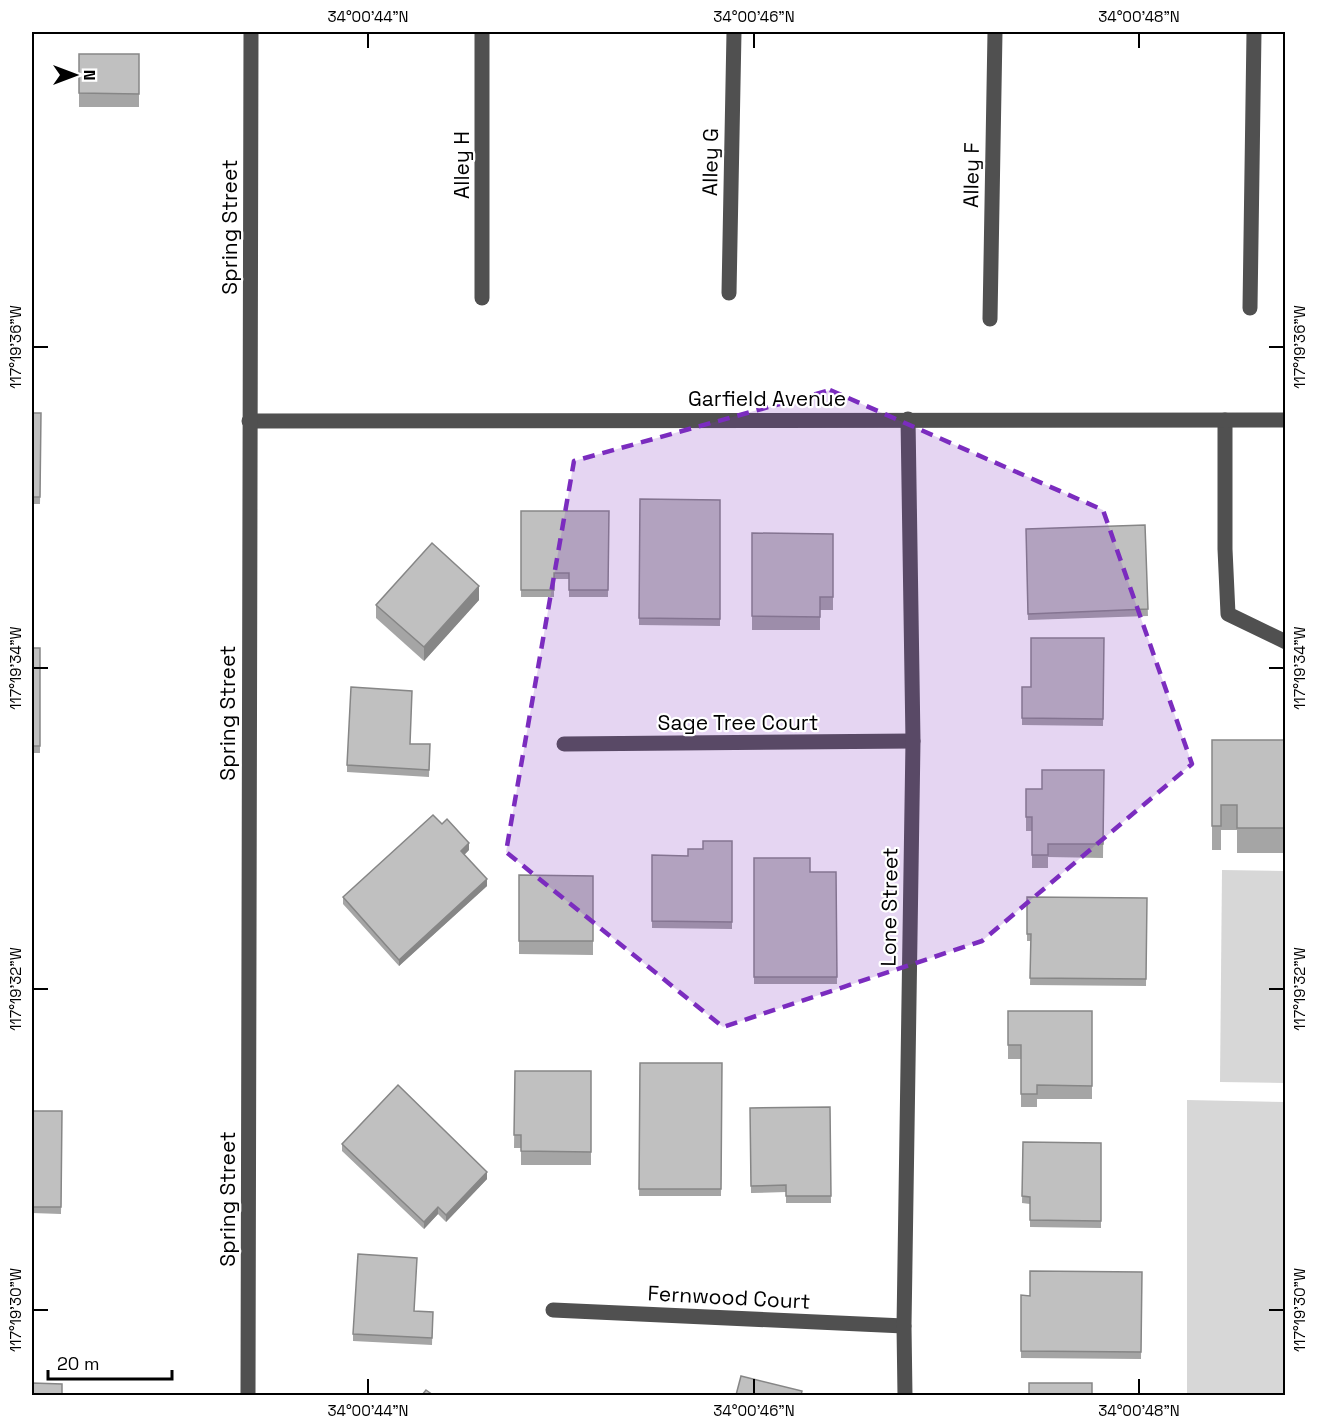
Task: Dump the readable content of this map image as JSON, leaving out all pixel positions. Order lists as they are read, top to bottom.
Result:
{
  "streets": {
    "street": [
      "Alley G",
      "Alley H",
      "Alley F",
      "Spring Street",
      "Garfield Avenue",
      "Sage Tree Court",
      "Lone Street",
      "Fernwood Court"
    ]
  },
  "crossings": [
    ["Spring Street", "Garfield Avenue"],
    ["Garfield Avenue", "Lone Street"],
    ["Sage Tree Court", "Lone Street"],
    ["Lone Street", "Fernwood Court"]
  ],
  "scale_bar": "20 m",
  "north": "right",
  "coordinates": [
    "34°00'44\"N",
    "34°00'46\"N",
    "34°00'48\"N",
    "117°19'36\"W",
    "117°19'34\"W",
    "117°19'32\"W",
    "117°19'30\"W"
  ]
}
